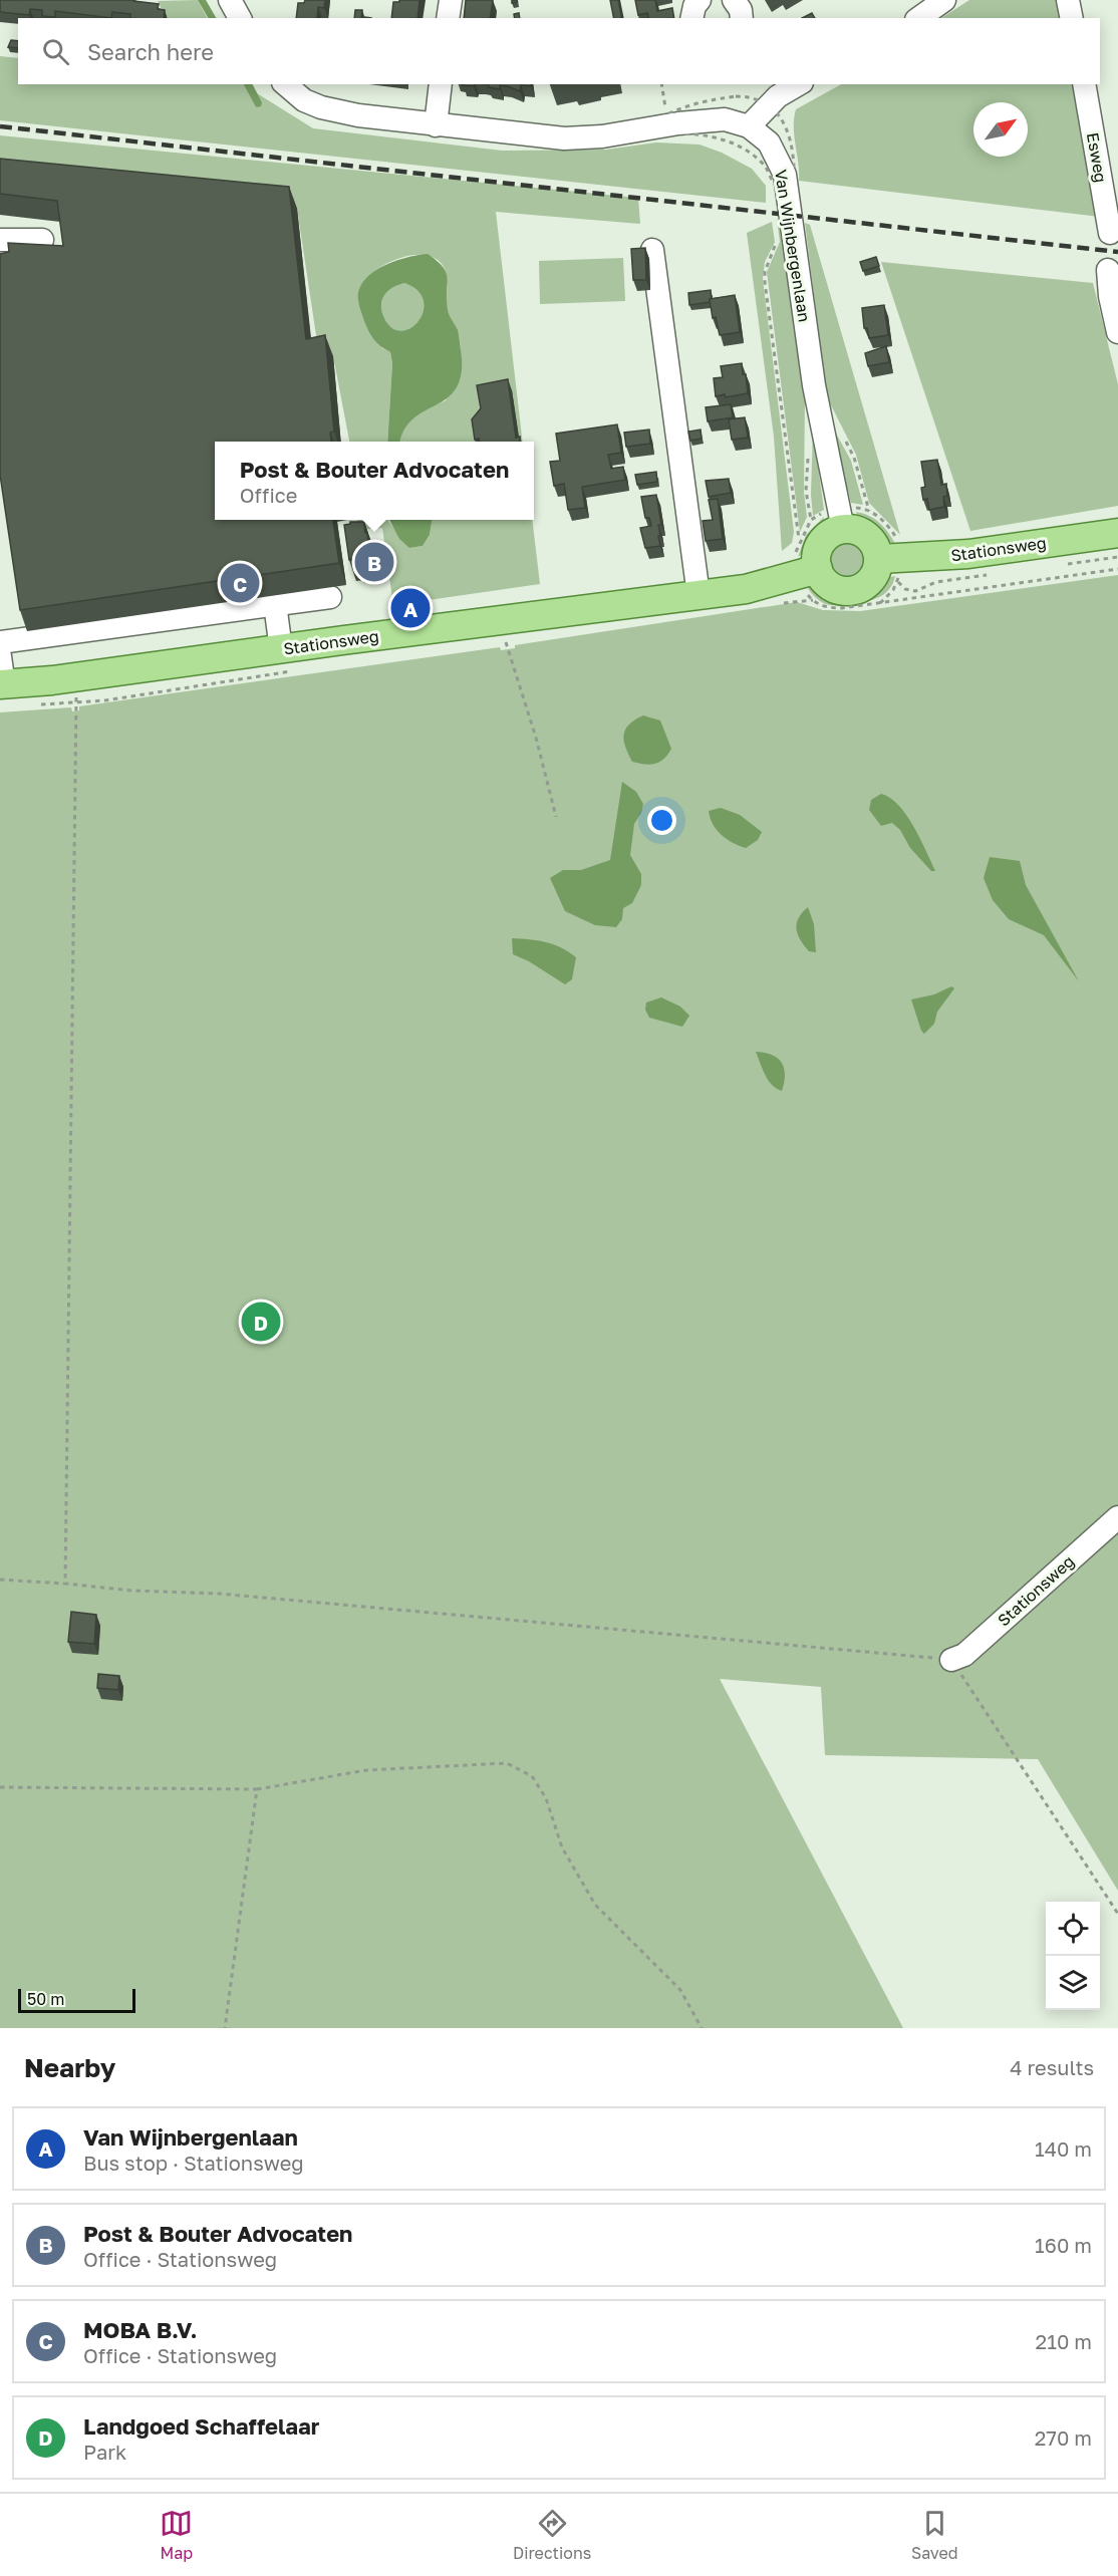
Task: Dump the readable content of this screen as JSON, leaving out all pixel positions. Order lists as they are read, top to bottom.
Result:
{
  "streets": {
    "main road": ["Stationsweg"],
    "street": ["Esweg", "Van Wijnbergenlaan"]
  },
  "crossings": [
    ["Van Wijnbergenlaan", "Stationsweg"]
  ],
  "scale_bar": "50 m",
  "north": "top right",
  "page": {
    "search": "Search here",
    "popup": ["Post & Bouter Advocaten", "Office"],
    "pins": [
      "B",
      "C",
      "A",
      "D"
    ],
    "scale": "50 m",
    "heading": ["Nearby", "4 results"],
    "list": [
      {
        "mark": "A",
        "name": "Van Wijnbergenlaan",
        "note": "Bus stop · Stationsweg",
        "value": "140 m"
      },
      {
        "mark": "B",
        "name": "Post & Bouter Advocaten",
        "note": "Office · Stationsweg",
        "value": "160 m"
      },
      {
        "mark": "C",
        "name": "MOBA B.V.",
        "note": "Office · Stationsweg",
        "value": "210 m"
      },
      {
        "mark": "D",
        "name": "Landgoed Schaffelaar",
        "note": "Park",
        "value": "270 m"
      }
    ],
    "nav": ["Map", "Directions", "Saved"]
  }
}
